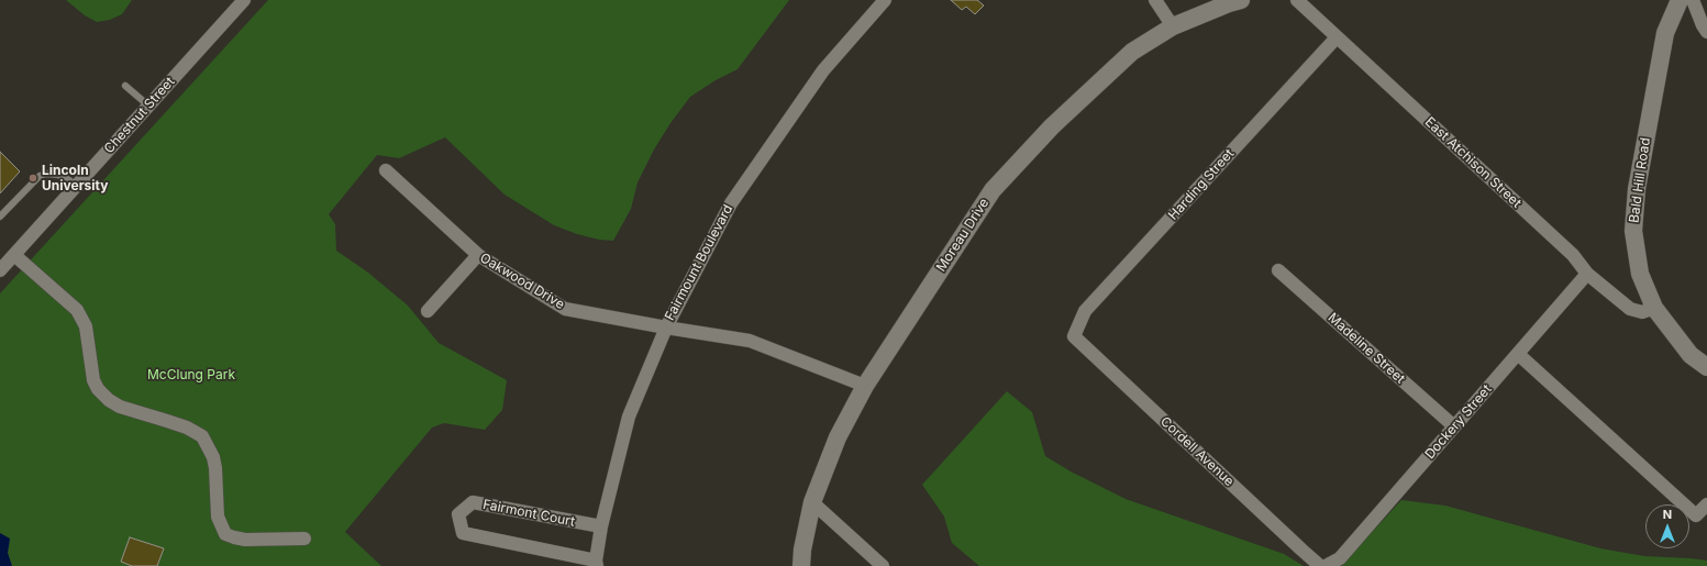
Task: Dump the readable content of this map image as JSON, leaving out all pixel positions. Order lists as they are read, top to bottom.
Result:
{
  "streets": {
    "main road": ["Bald Hill Road", "Moreau Drive"],
    "street": [
      "Chestnut Street",
      "East Atchison Street",
      "Harding Street",
      "Fairmount Boulevard",
      "Oakwood Drive",
      "Madeline Street",
      "Dockery Street",
      "Cordell Avenue",
      "Fairmont Court"
    ]
  },
  "crossings": [
    ["East Atchison Street", "Bald Hill Road"],
    ["East Atchison Street", "Harding Street"],
    ["East Atchison Street", "Dockery Street"],
    ["Harding Street", "Cordell Avenue"],
    ["Moreau Drive", "Oakwood Drive"],
    ["Fairmount Boulevard", "Oakwood Drive"],
    ["Fairmount Boulevard", "Fairmont Court"],
    ["Madeline Street", "Dockery Street"]
  ],
  "parks": ["McClung Park"],
  "places": ["Lincoln University"],
  "north": "top"
}
